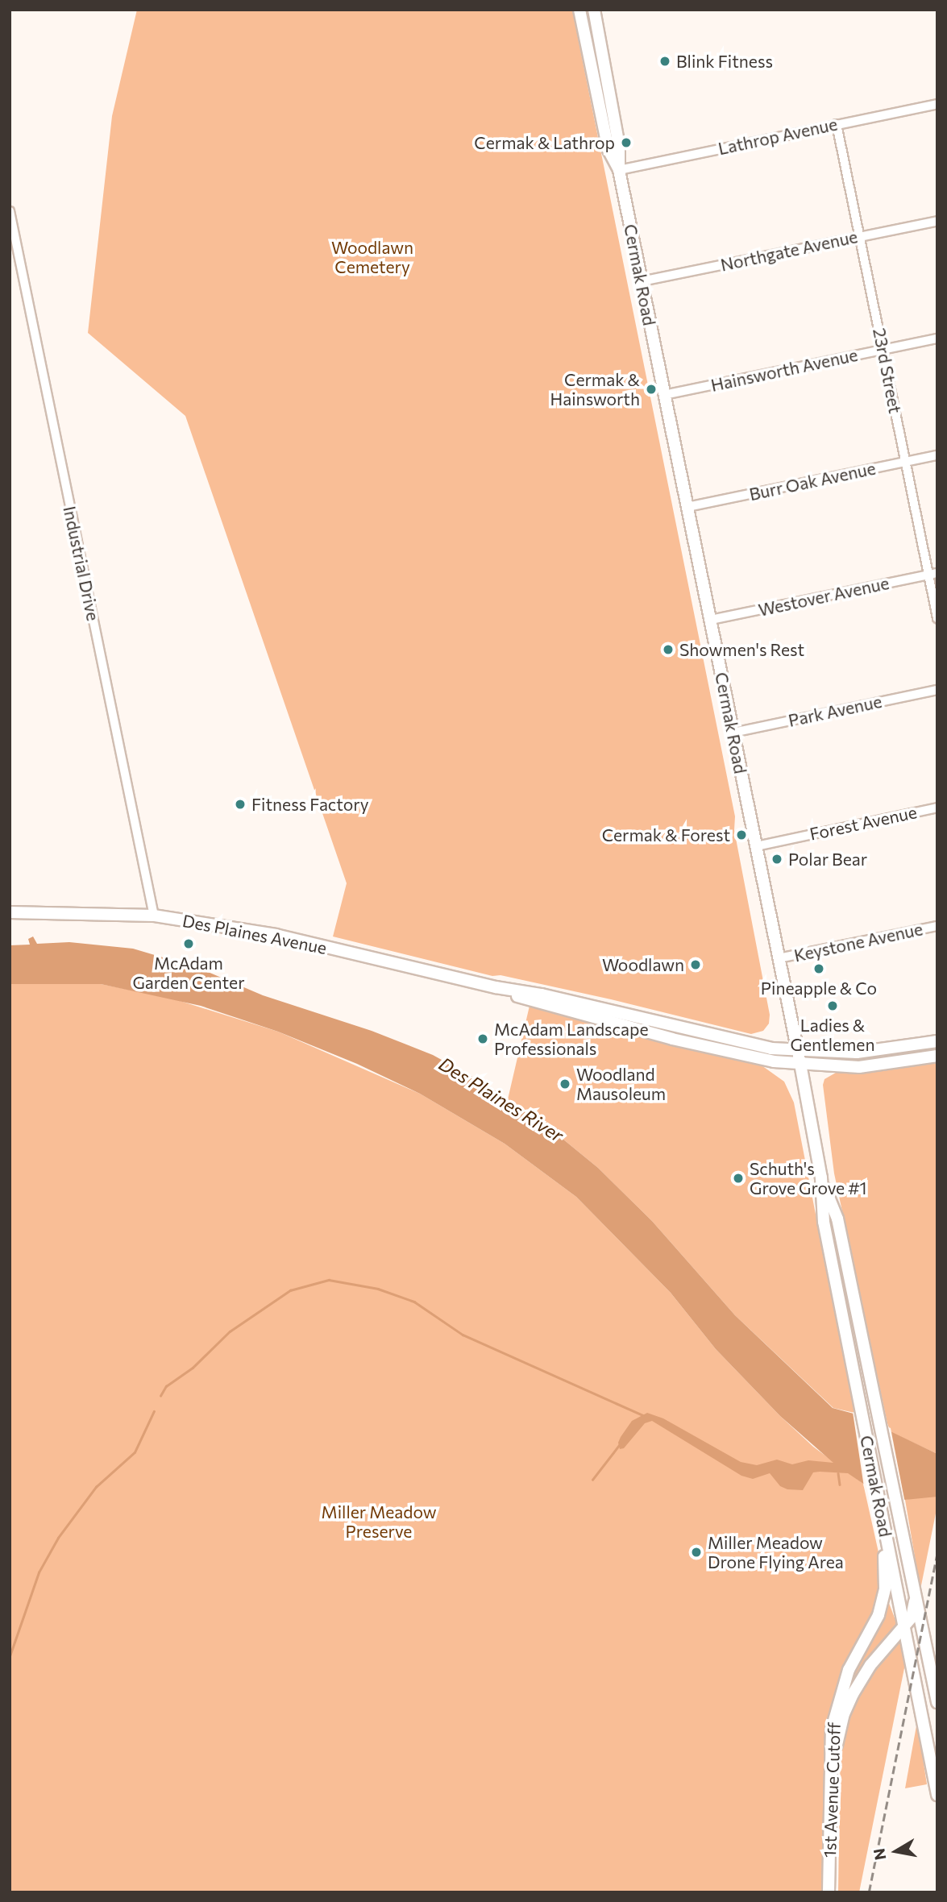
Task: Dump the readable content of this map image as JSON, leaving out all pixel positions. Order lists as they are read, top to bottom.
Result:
{
  "streets": {
    "main road": ["Cermak Road", "Des Plaines Avenue", "1st Avenue Cutoff"],
    "street": [
      "Lathrop Avenue",
      "Northgate Avenue",
      "Hainsworth Avenue",
      "23rd Street",
      "Burr Oak Avenue",
      "Industrial Drive",
      "Westover Avenue",
      "Park Avenue",
      "Forest Avenue",
      "Keystone Avenue"
    ]
  },
  "crossings": [
    ["Lathrop Avenue", "Cermak Road"],
    ["Lathrop Avenue", "23rd Street"],
    ["Northgate Avenue", "Cermak Road"],
    ["Northgate Avenue", "23rd Street"],
    ["Cermak Road", "Hainsworth Avenue"],
    ["Cermak Road", "Burr Oak Avenue"],
    ["Cermak Road", "Westover Avenue"],
    ["Cermak Road", "Park Avenue"],
    ["Cermak Road", "Forest Avenue"],
    ["Cermak Road", "Des Plaines Avenue"],
    ["Cermak Road", "Keystone Avenue"],
    ["Cermak Road", "1st Avenue Cutoff"],
    ["Hainsworth Avenue", "23rd Street"],
    ["23rd Street", "Burr Oak Avenue"],
    ["23rd Street", "Westover Avenue"],
    ["Industrial Drive", "Des Plaines Avenue"]
  ],
  "water": ["Des Plaines River"],
  "parks": ["Woodlawn Cemetery", "Miller Meadow Preserve"],
  "places": [
    "Blink Fitness",
    "Cermak & Lathrop",
    "Cermak & Hainsworth",
    "Showmen's Rest",
    "Fitness Factory",
    "Cermak & Forest",
    "Polar Bear",
    "McAdam Garden Center",
    "Woodlawn",
    "Pineapple & Co",
    "Ladies & Gentlemen",
    "McAdam Landscape Professionals",
    "Woodland Mausoleum",
    "Schuth's Grove Grove #1",
    "Miller Meadow Drone Flying Area"
  ],
  "north": "left"
}
